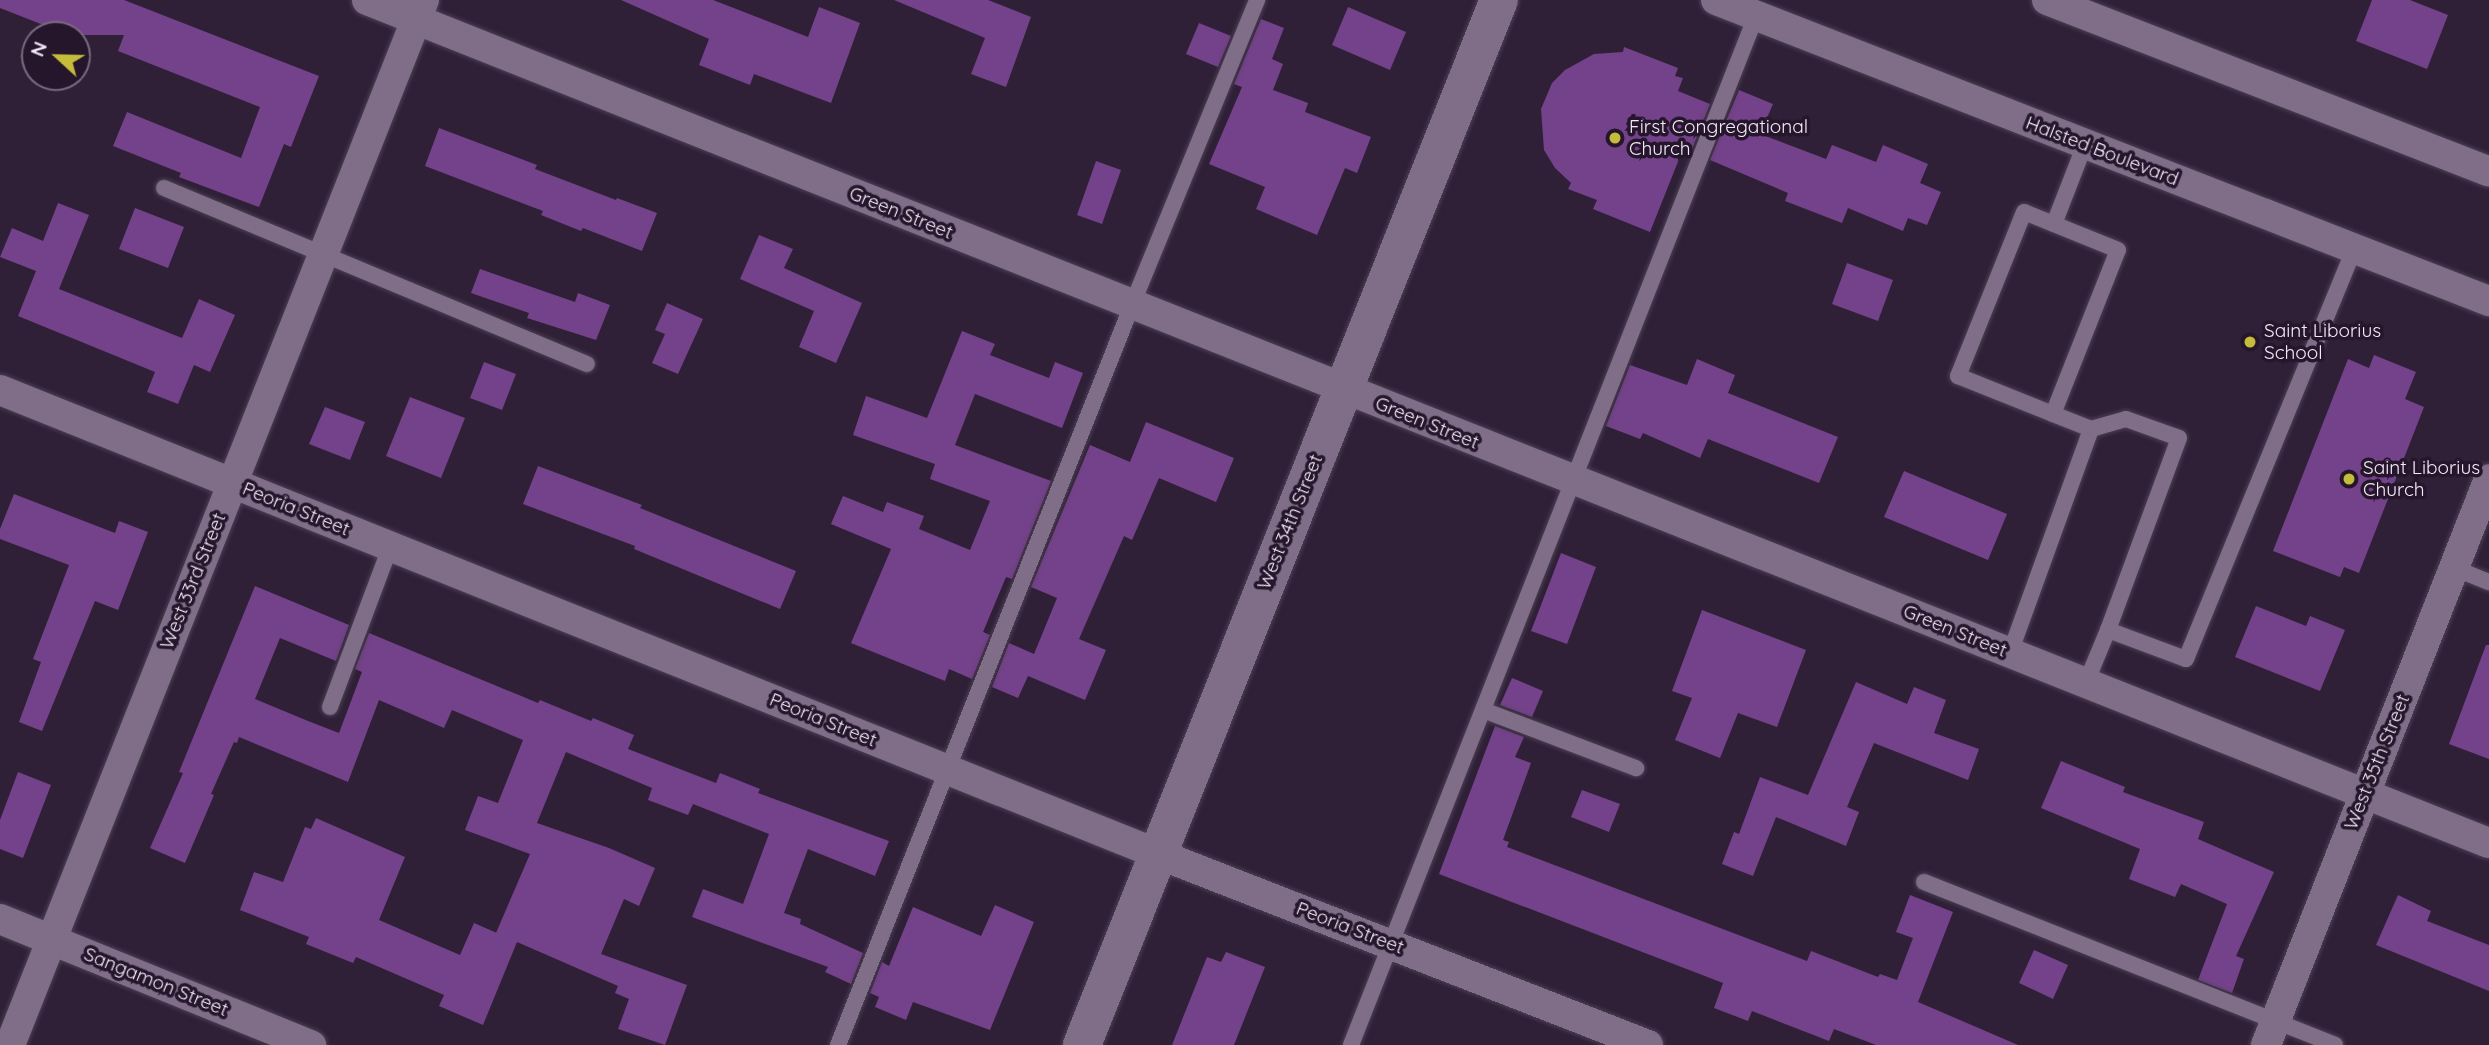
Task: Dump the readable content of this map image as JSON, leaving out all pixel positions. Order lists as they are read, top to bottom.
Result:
{
  "streets": {
    "street": [
      "Halsted Boulevard",
      "Green Street",
      "Peoria Street",
      "West 34th Street",
      "West 33rd Street",
      "West 35th Street",
      "Sangamon Street"
    ]
  },
  "crossings": [
    ["Green Street", "West 34th Street"],
    ["Green Street", "West 33rd Street"],
    ["Green Street", "West 35th Street"],
    ["Peoria Street", "West 34th Street"],
    ["Peoria Street", "West 33rd Street"],
    ["West 33rd Street", "Sangamon Street"]
  ],
  "places": ["First Congregational Church", "Saint Liborius School", "Saint Liborius Church"],
  "north": "left"
}
